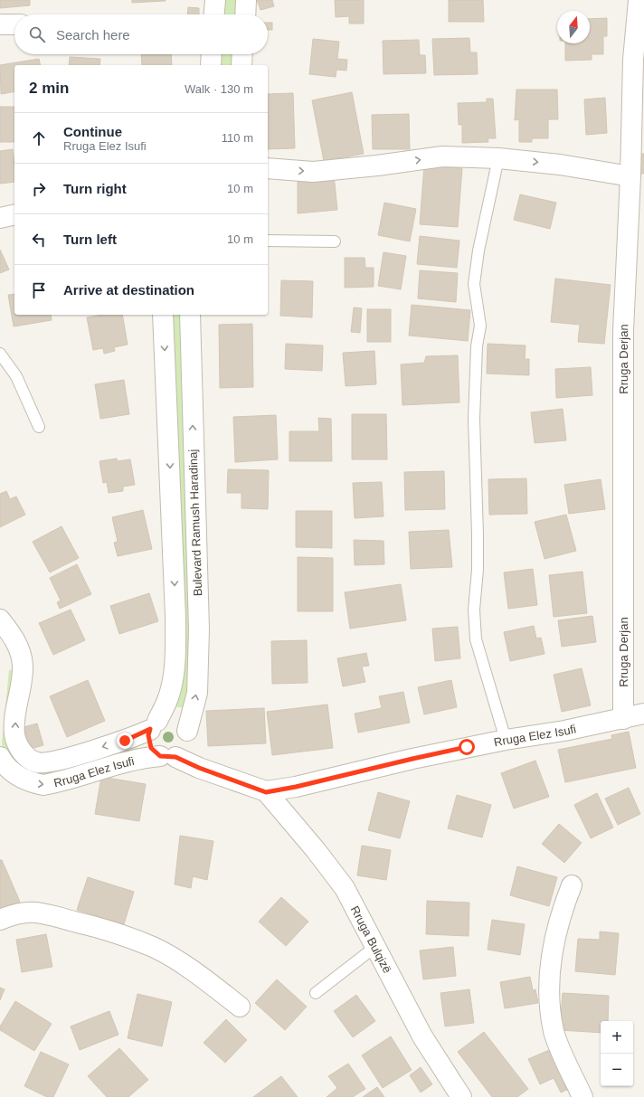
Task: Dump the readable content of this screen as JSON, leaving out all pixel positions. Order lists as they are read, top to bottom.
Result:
{
  "streets": {
    "street": [
      "Rruga Derjan",
      "Bulevard Ramush Haradinaj",
      "Rruga Elez Isufi",
      "Rruga Bulqizë"
    ]
  },
  "crossings": [
    ["Rruga Derjan", "Rruga Elez Isufi"],
    ["Bulevard Ramush Haradinaj", "Rruga Elez Isufi"],
    ["Rruga Elez Isufi", "Rruga Bulqizë"]
  ],
  "north": "top",
  "page": {
    "search": "Search here",
    "heading": ["2 min", "Walk · 130 m"],
    "list": [
      ["Continue", "Rruga Elez Isufi", "110 m"],
      ["Turn right", "10 m"],
      ["Turn left", "10 m"],
      "Arrive at destination"
    ],
    "map_buttons": ["+", "−"]
  }
}
